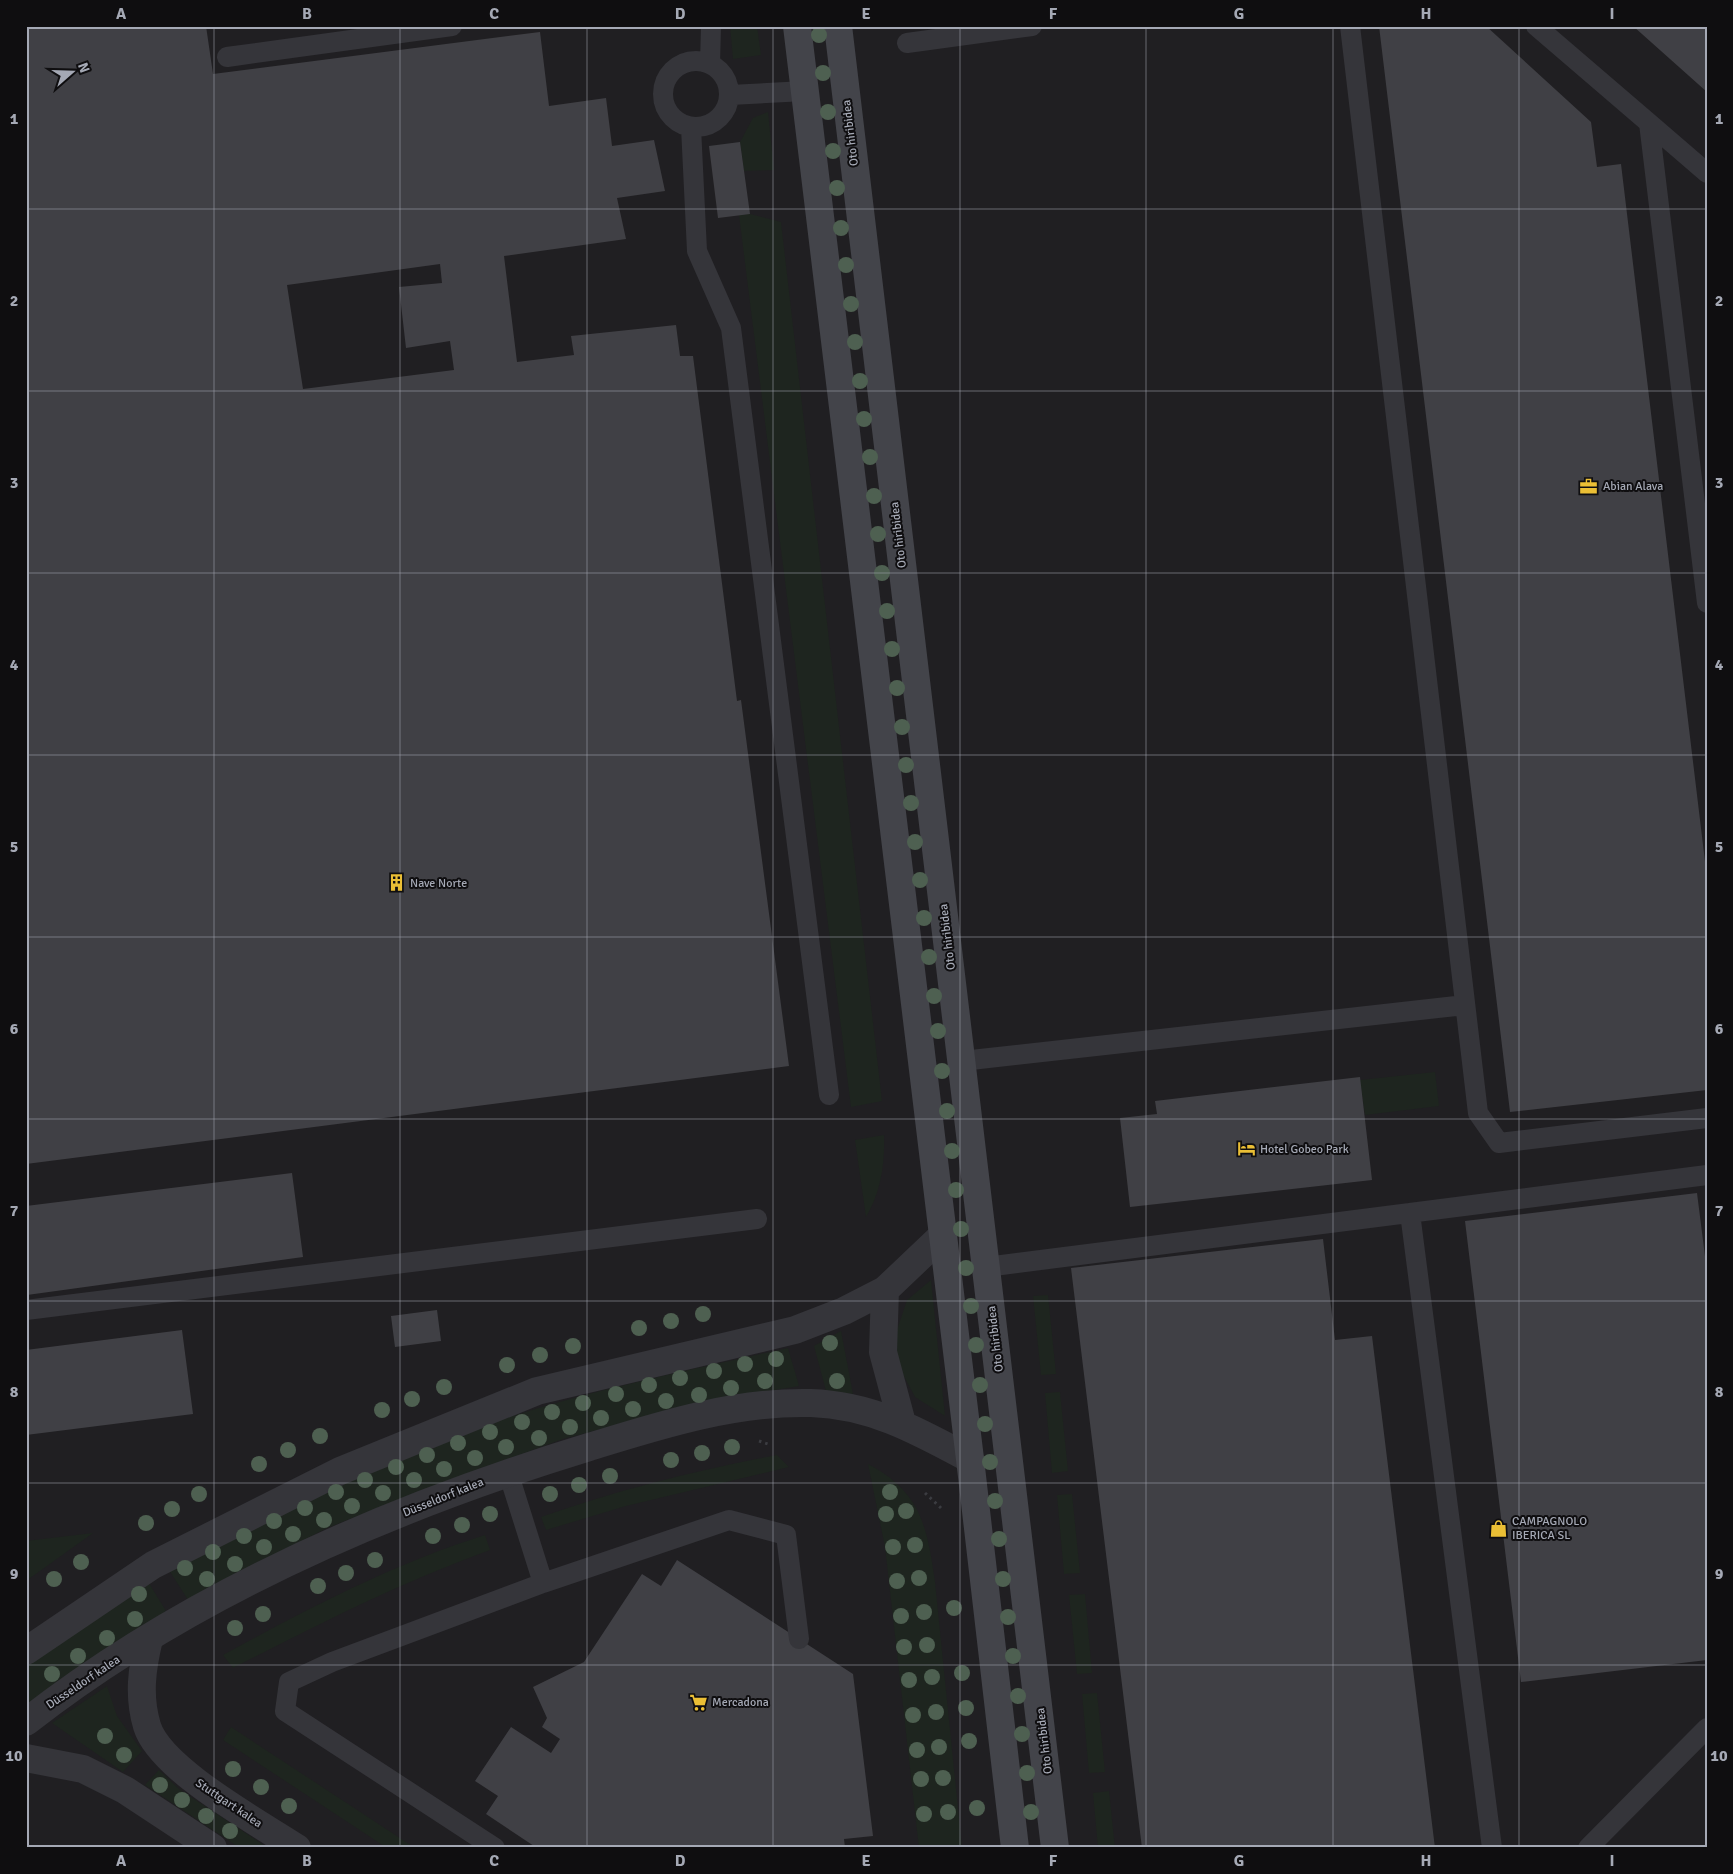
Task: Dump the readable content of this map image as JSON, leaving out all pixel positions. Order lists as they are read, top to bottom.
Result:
{
  "streets": {
    "street": ["Oto hiribidea", "Düsseldorf kalea", "Stuttgart kalea"]
  },
  "crossings": [
    ["Düsseldorf kalea", "Stuttgart kalea"]
  ],
  "places": {
    "office": ["Abian Alava"],
    "building": ["Nave Norte"],
    "hotel": ["Hotel Gobeo Park"],
    "shop": ["CAMPAGNOLO IBERICA SL"],
    "supermarket": ["Mercadona"]
  },
  "north": "right",
  "grid": {
    "columns": [
      "A",
      "B",
      "C",
      "D",
      "E",
      "F",
      "G",
      "H",
      "I"
    ],
    "rows": [
      "1",
      "2",
      "3",
      "4",
      "5",
      "6",
      "7",
      "8",
      "9",
      "10"
    ]
  }
}
